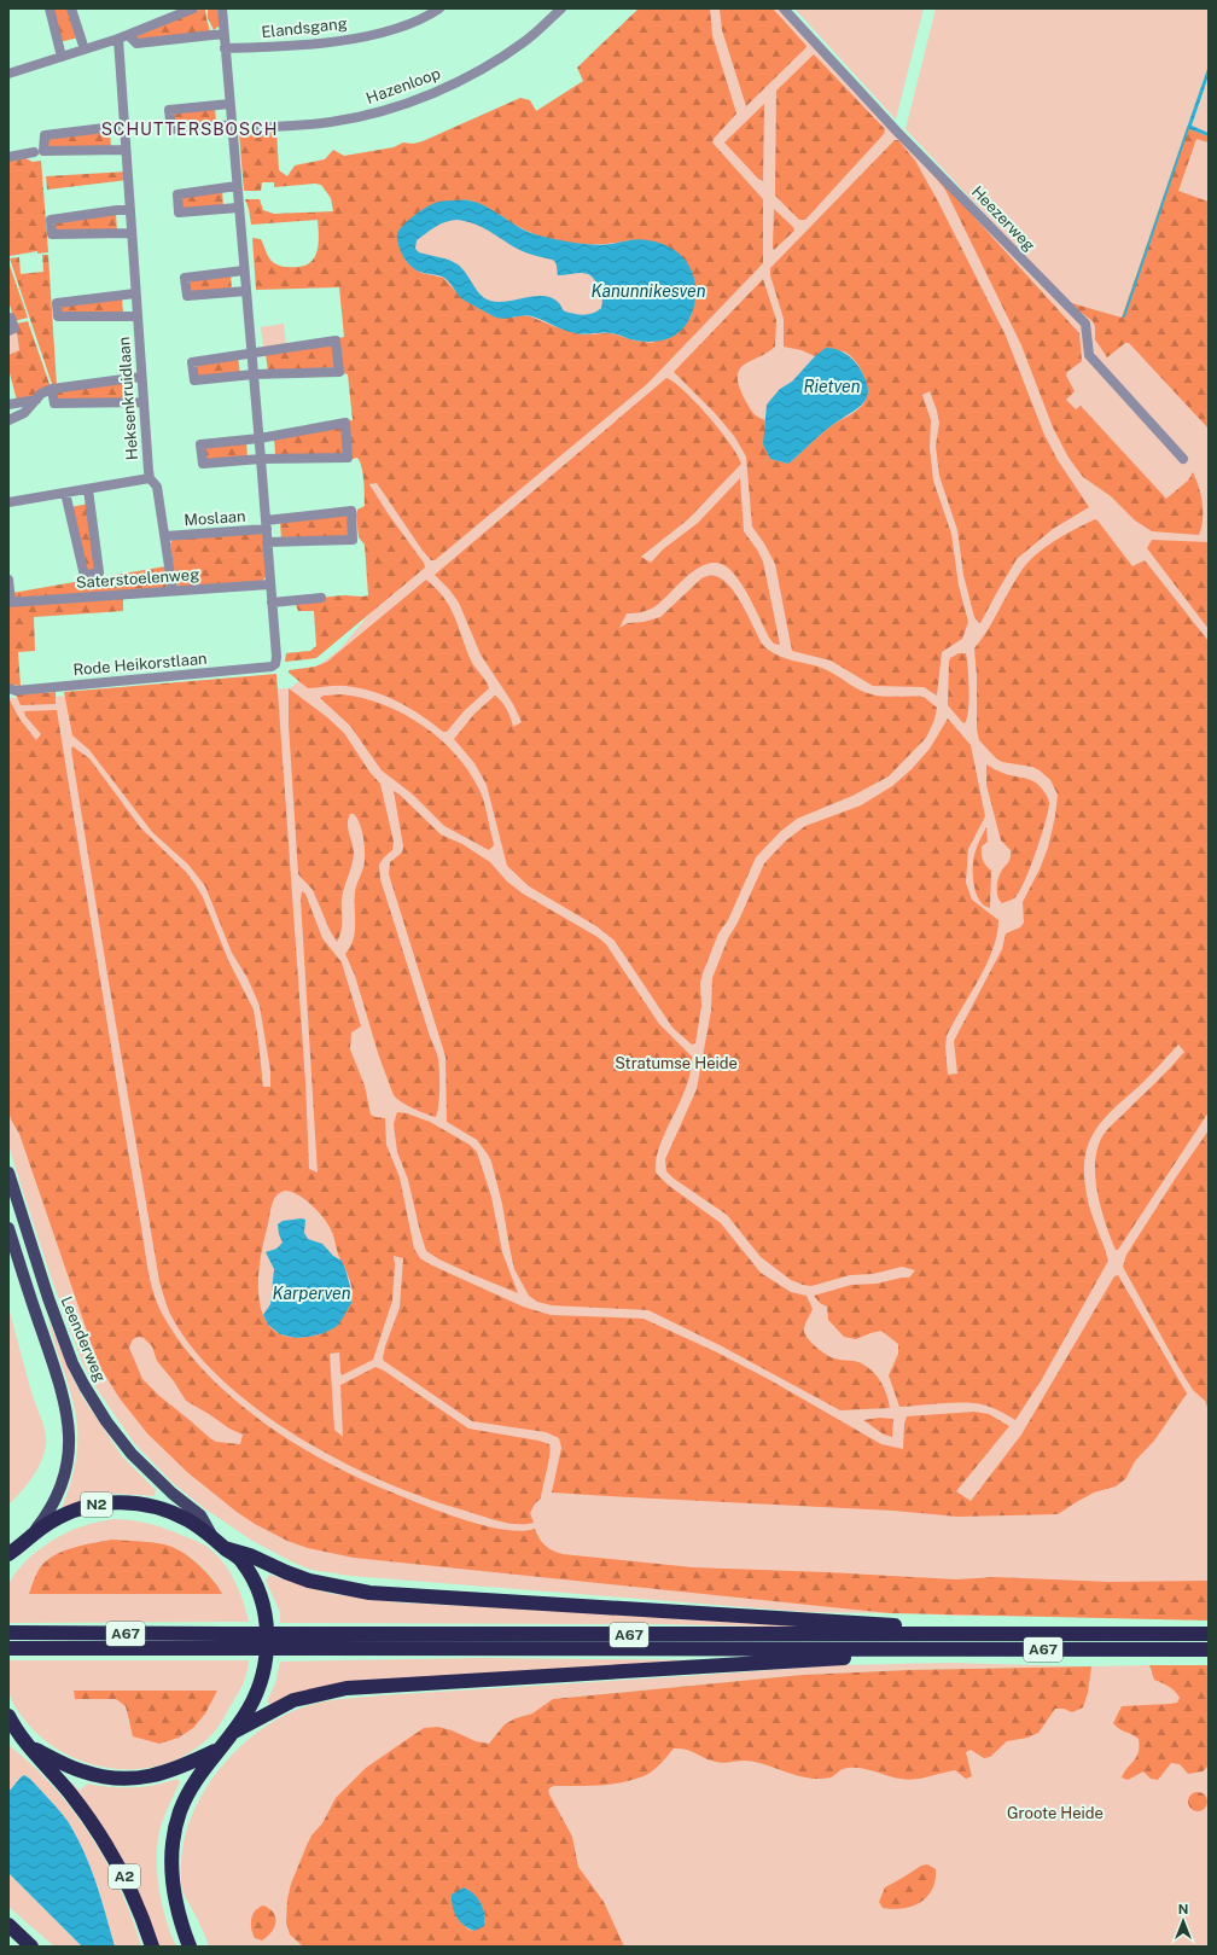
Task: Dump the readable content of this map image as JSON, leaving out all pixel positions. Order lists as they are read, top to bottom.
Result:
{
  "streets": {
    "highway": ["N2", "A67", "A2"],
    "main road": ["Leenderweg"],
    "street": [
      "Elandsgang",
      "Hazenloop",
      "Heezerweg",
      "Heksenkruidlaan",
      "Moslaan",
      "Saterstoelenweg",
      "Rode Heikorstlaan"
    ]
  },
  "crossings": [
    ["Heksenkruidlaan", "Moslaan"],
    ["Heksenkruidlaan", "Saterstoelenweg"],
    ["Leenderweg", "N2"],
    ["N2", "A67"],
    ["N2", "A2"]
  ],
  "districts": ["SCHUTTERSBOSCH"],
  "water": ["Kanunnikesven", "Rietven", "Karperven"],
  "parks": ["Stratumse Heide", "Groote Heide"],
  "north": "top"
}
